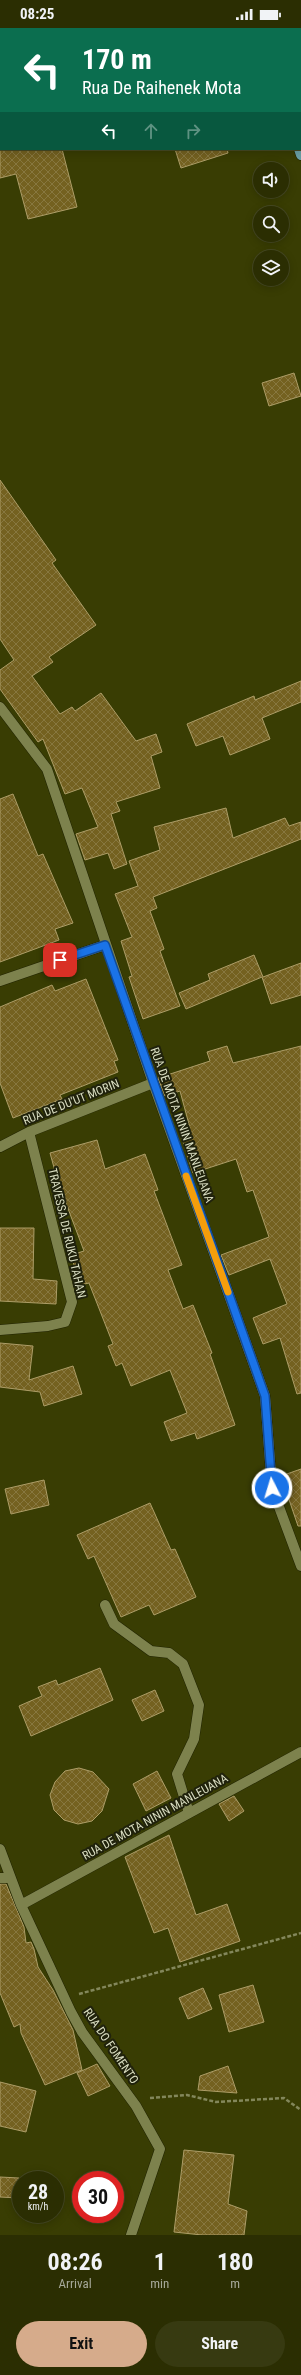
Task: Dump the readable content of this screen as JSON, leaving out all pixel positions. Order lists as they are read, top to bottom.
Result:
{
  "streets": {
    "street": [
      "RUA DE DU’UT MORIN",
      "RUA DE MOTA NININ MANLEUANA",
      "TRAVESSA DE RUKU TAHAN",
      "RUA DO FOMENTO"
    ]
  },
  "crossings": [
    ["RUA DE DU’UT MORIN", "RUA DE MOTA NININ MANLEUANA"],
    ["RUA DE DU’UT MORIN", "TRAVESSA DE RUKU TAHAN"],
    ["RUA DE MOTA NININ MANLEUANA", "RUA DO FOMENTO"]
  ],
  "page": {
    "status": "08:25",
    "turn": ["170 m", "Rua De Raihenek Mota"],
    "speed": "28 km/h",
    "limit": "30",
    "eta": [
      "08:26",
      "Arrival",
      "1",
      "min",
      "180",
      "m"
    ],
    "buttons": ["Exit", "Share"]
  }
}
